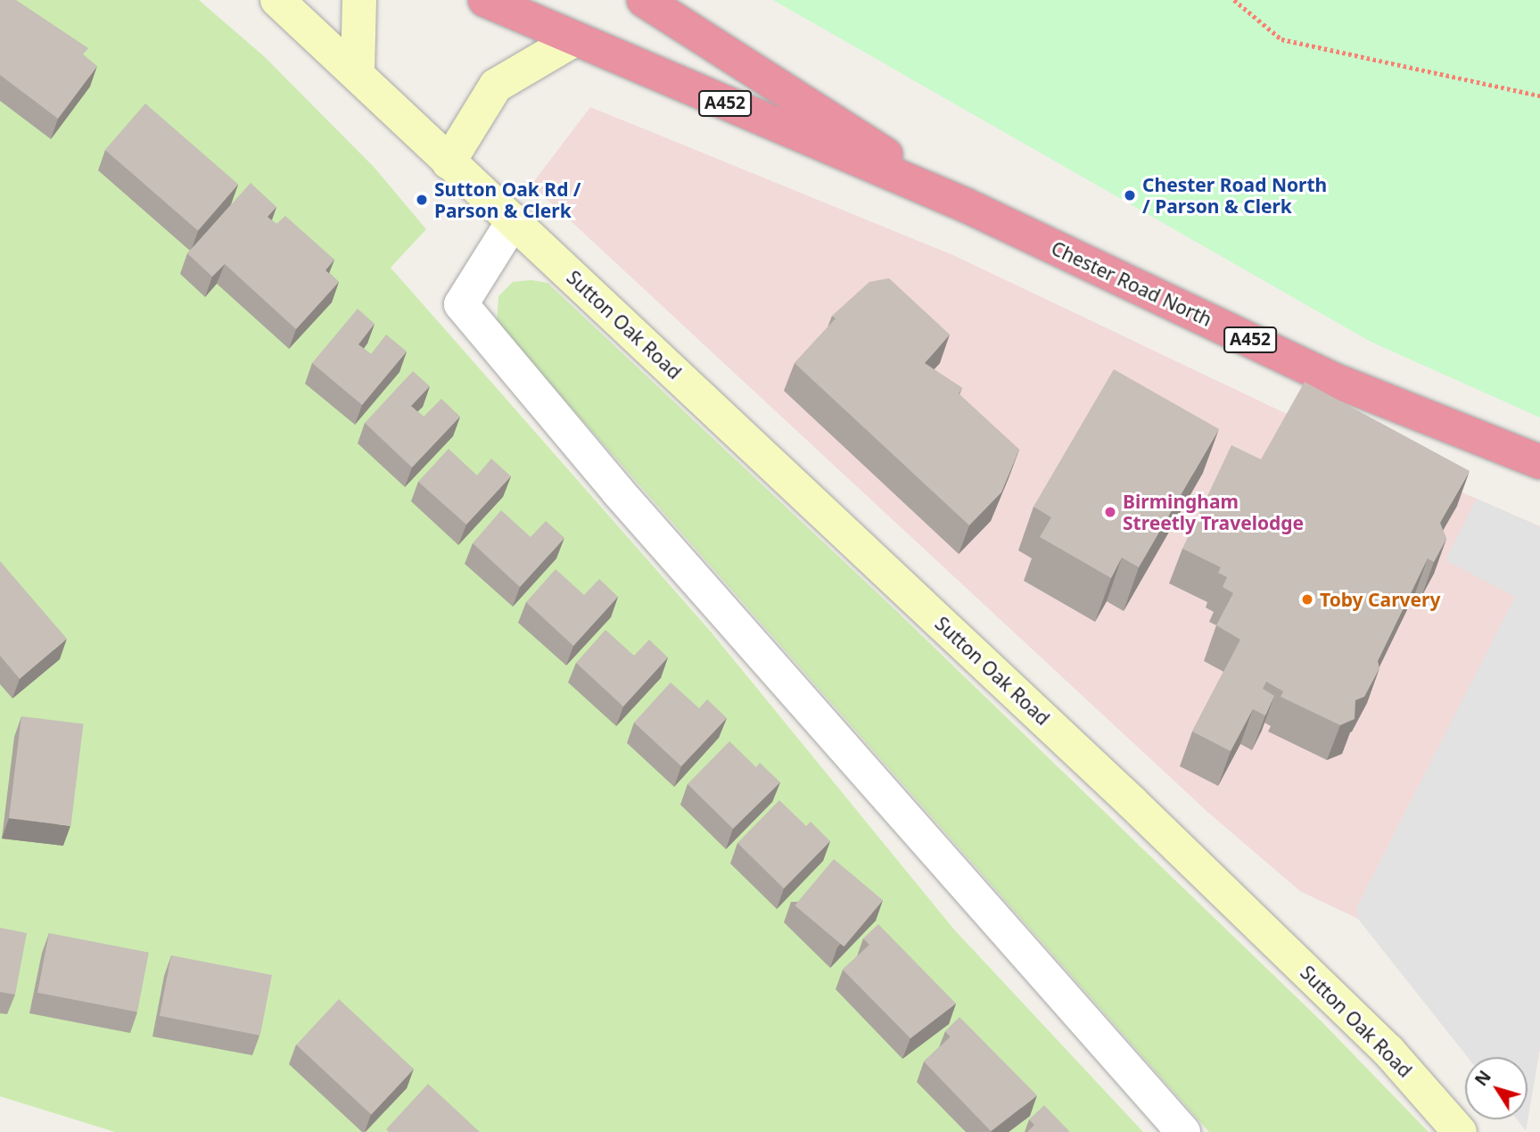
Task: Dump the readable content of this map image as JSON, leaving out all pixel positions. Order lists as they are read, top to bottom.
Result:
{
  "streets": {
    "highway": ["A452", "Chester Road North"],
    "main road": ["Sutton Oak Road"]
  },
  "places": [
    "Chester Road North / Parson & Clerk",
    "Sutton Oak Rd / Parson & Clerk",
    "Birmingham Streetly Travelodge",
    "Toby Carvery"
  ],
  "north": "top left"
}
